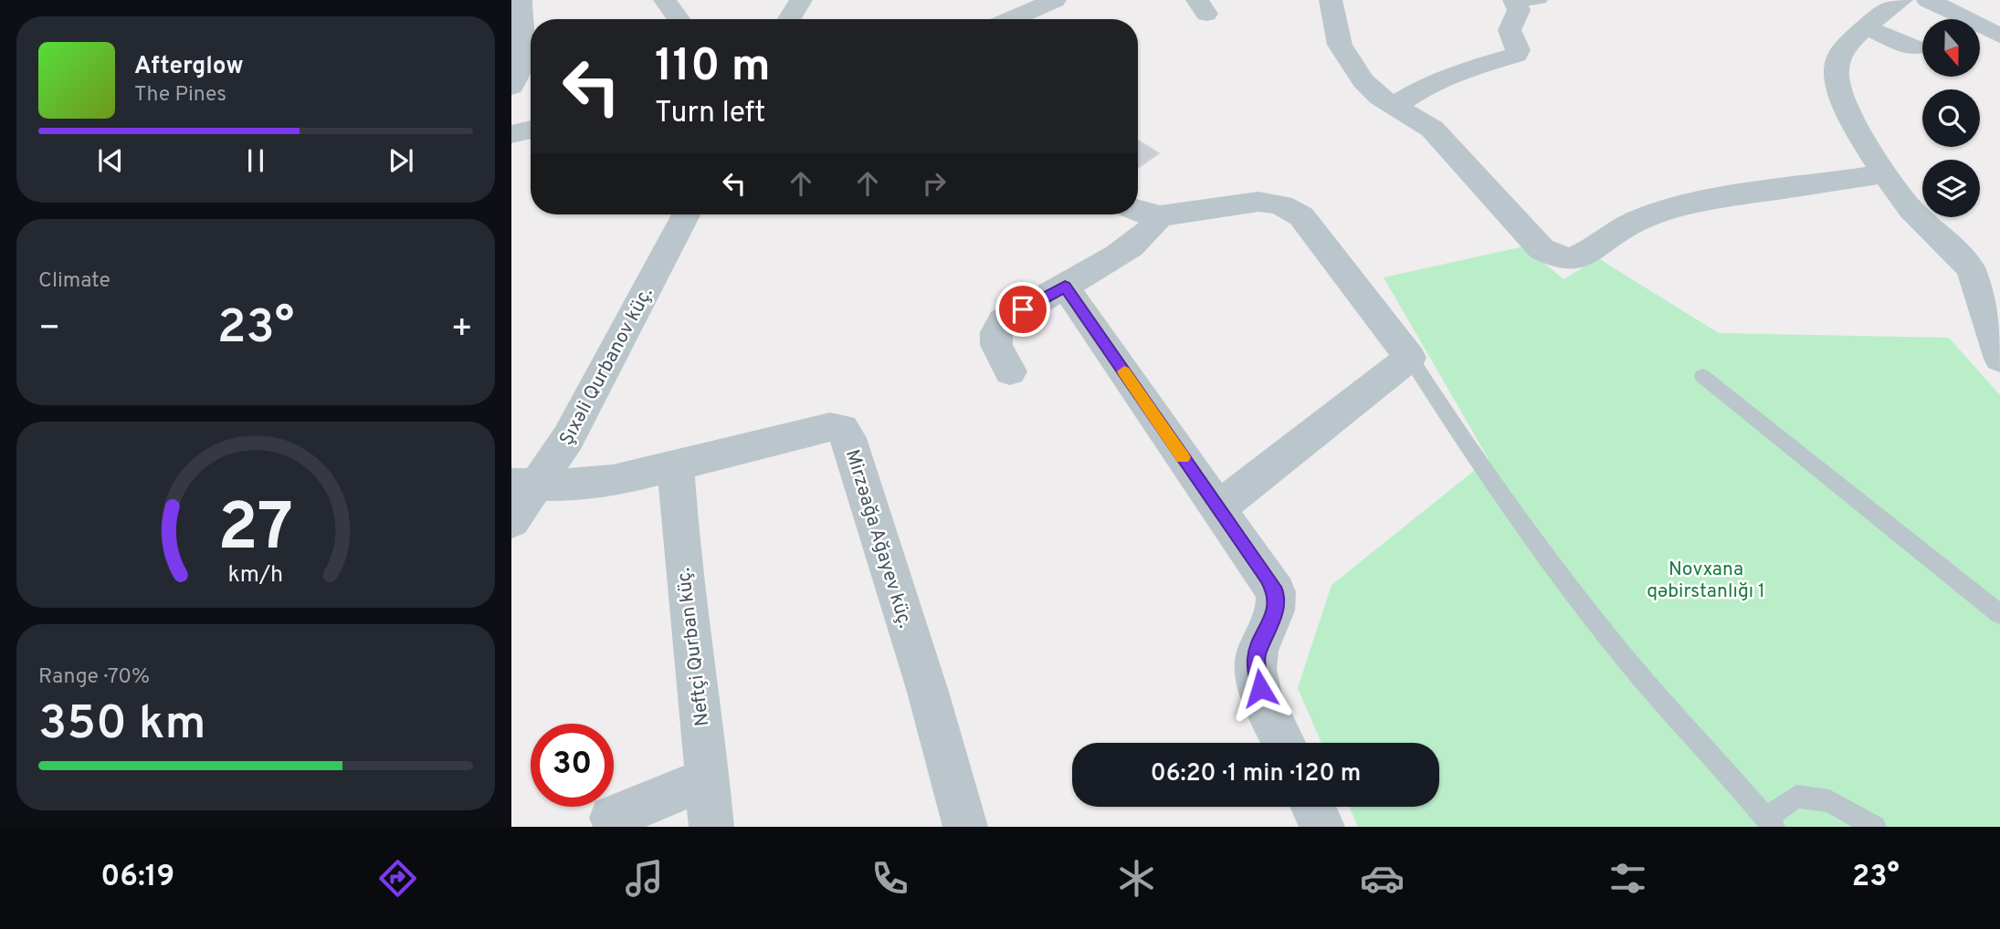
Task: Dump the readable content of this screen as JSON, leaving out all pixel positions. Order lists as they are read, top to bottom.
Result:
{
  "streets": {
    "street": ["Şıxəli Qurbanov küç.", "Mirzəağa Ağayev küç.", "Neftçi Qurban küç."]
  },
  "crossings": [
    ["Şıxəli Qurbanov küç.", "Mirzəağa Ağayev küç."],
    ["Mirzəağa Ağayev küç.", "Neftçi Qurban küç."]
  ],
  "parks": ["Novxana qəbirstanlığı 1"],
  "north": "bottom",
  "page": {
    "turn": ["110 m", "Turn left"],
    "song": ["Afterglow", "The Pines"],
    "tile": [
      "Climate",
      ["Range · 70%", "350 km"]
    ],
    "heat": ["−", "23°", "+"],
    "limit": "30",
    "trip": "06:20 · 1 min · 120 m",
    "tabs": ["06:19", "23°"],
    "gauge": ["27", "km/h"]
  }
}
